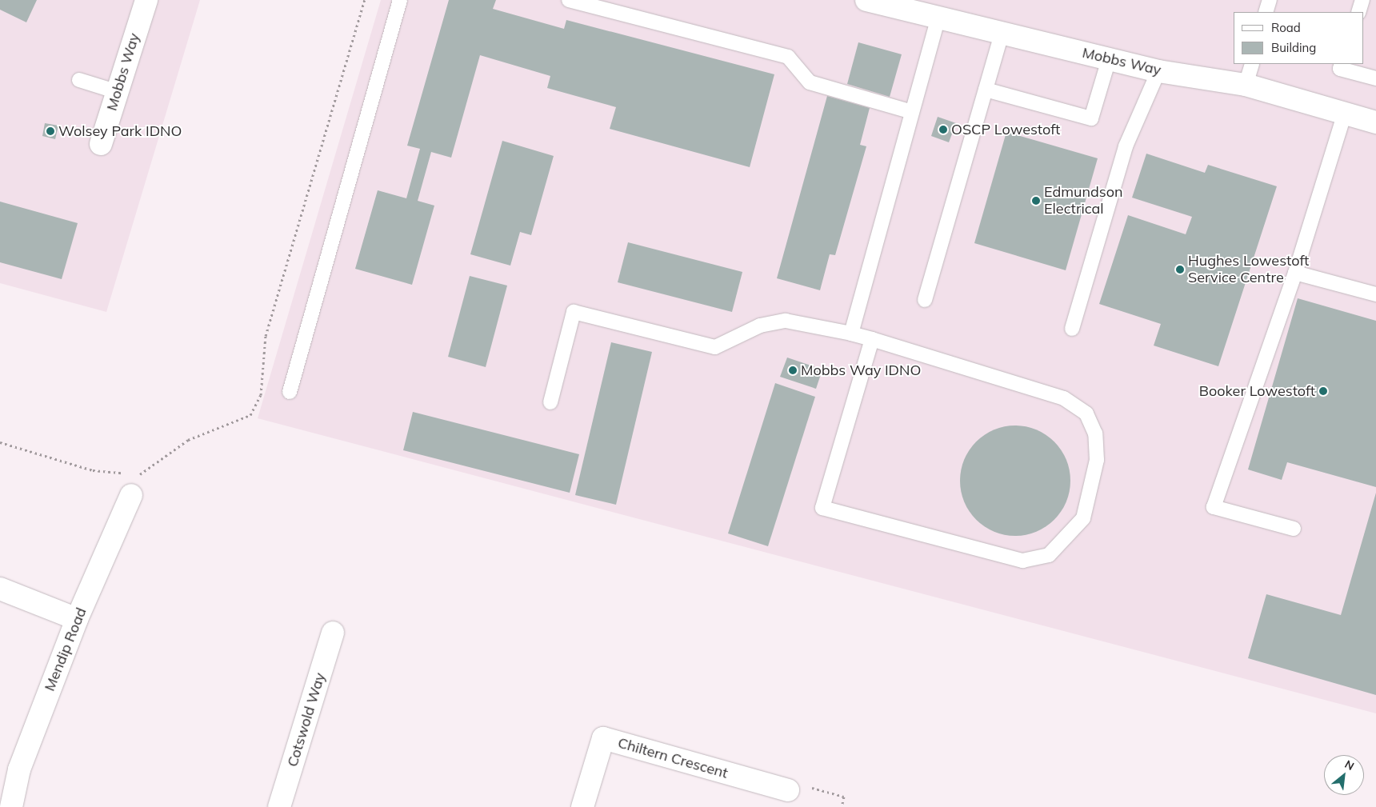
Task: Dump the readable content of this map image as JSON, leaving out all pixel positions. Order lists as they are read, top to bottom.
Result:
{
  "streets": {
    "street": [
      "Mobbs Way",
      "Mendip Road",
      "Cotswold Way",
      "Chiltern Crescent"
    ]
  },
  "places": [
    "OSCP Lowestoft",
    "Wolsey Park IDNO",
    "Edmundson Electrical",
    "Hughes Lowestoft Service Centre",
    "Mobbs Way IDNO",
    "Booker Lowestoft"
  ],
  "legend": ["Road", "Building"],
  "north": "top right"
}
